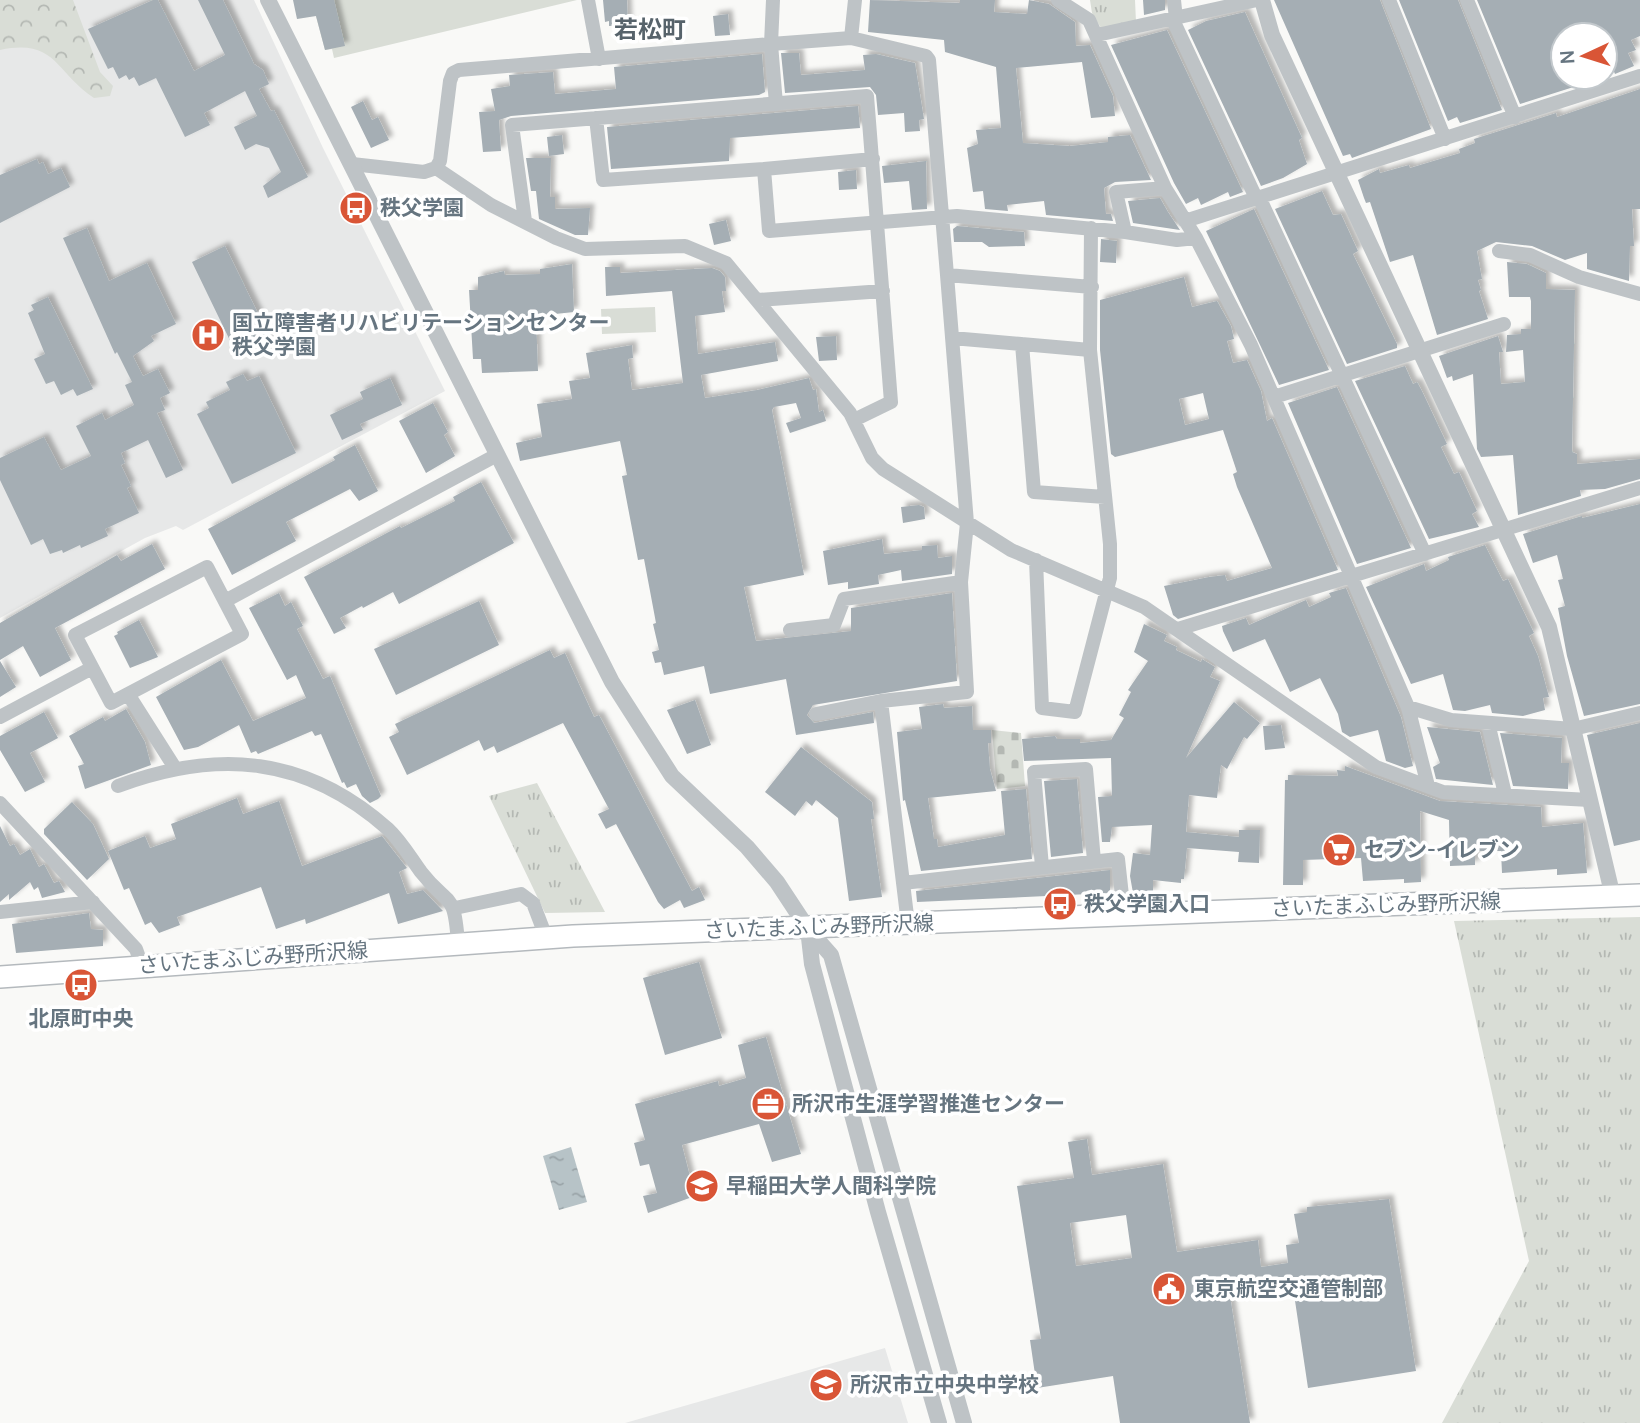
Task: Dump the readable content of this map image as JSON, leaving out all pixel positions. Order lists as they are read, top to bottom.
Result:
{
  "streets": {
    "main road": ["さいたまふじみ野所沢線"]
  },
  "districts": ["若松町"],
  "places": {
    "bus stop": ["秩父学園", "秩父学園入口", "北原町中央"],
    "hospital": ["国立障害者リハビリテーションセンター 秩父学園"],
    "supermarket": ["セブン-イレブン"],
    "office": ["所沢市生涯学習推進センター"],
    "school or university": ["早稲田大学人間科学院", "所沢市立中央中学校"],
    "public building": ["東京航空交通管制部"]
  },
  "north": "left"
}
